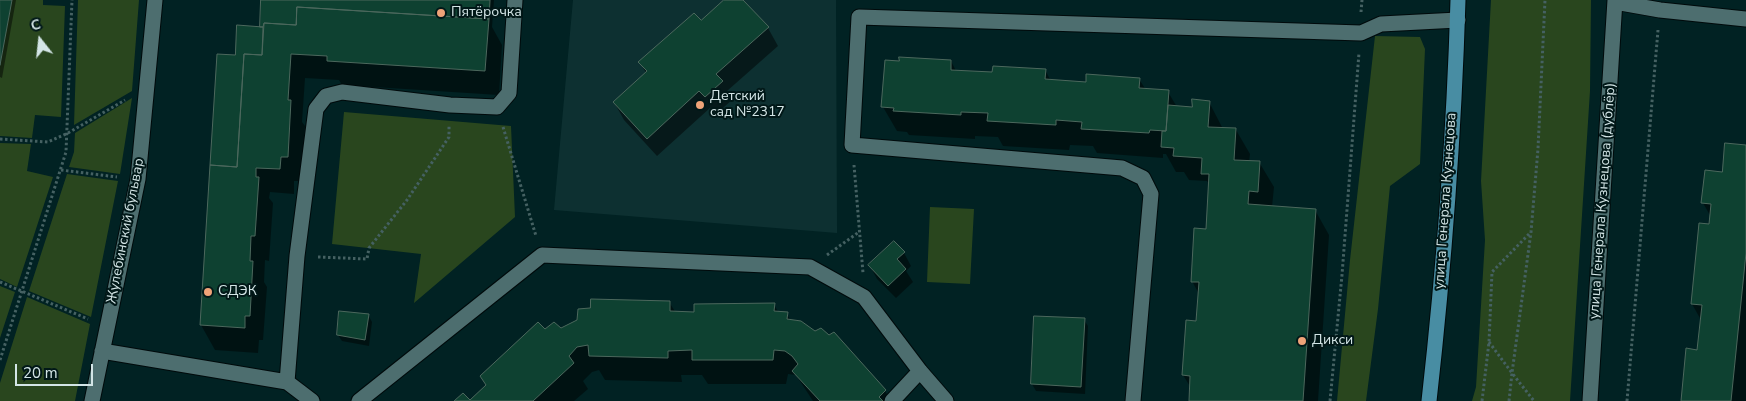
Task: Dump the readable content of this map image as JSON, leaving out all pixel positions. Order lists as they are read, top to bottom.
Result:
{
  "streets": {
    "main road": ["улица Генерала Кузнецова"],
    "street": ["улица Генерала Кузнецова (дублёр)", "Жулебинский бульвар"]
  },
  "places": [
    "Пятёрочка",
    "Детский сад №2317",
    "СДЭК",
    "Дикси"
  ],
  "scale_bar": "20 m",
  "north": "top"
}
